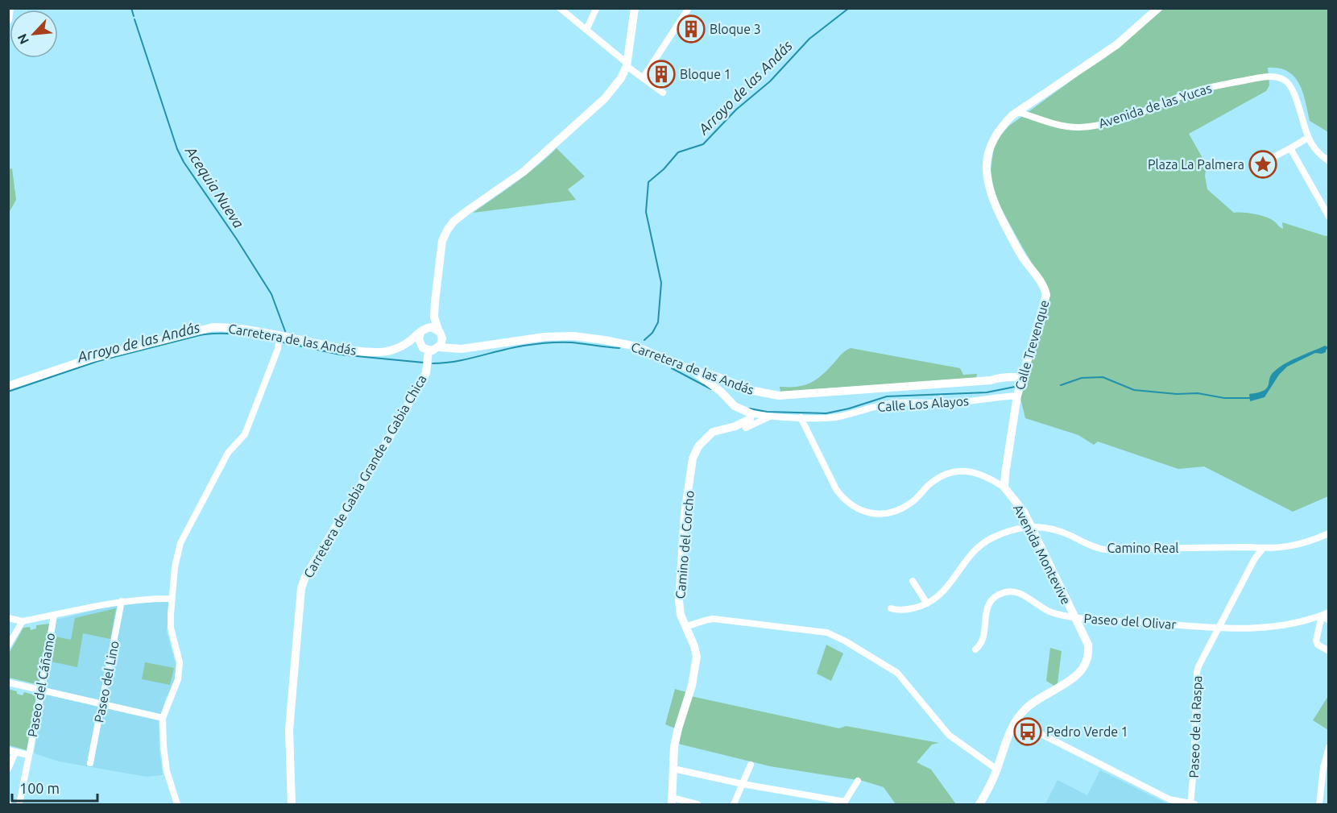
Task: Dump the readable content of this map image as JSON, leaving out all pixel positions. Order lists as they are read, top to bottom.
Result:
{
  "streets": {
    "street": [
      "Avenida de las Yucas",
      "Carretera de las Andás",
      "Calle Trevenque",
      "Calle Los Alayos",
      "Carretera de Gabia Grande a Gabia Chica",
      "Camino del Corcho",
      "Camino Real",
      "Avenida Montevive",
      "Paseo del Olivar",
      "Paseo del Lino",
      "Paseo del Cáñamo",
      "Paseo de la Raspa"
    ]
  },
  "crossings": [
    ["Avenida de las Yucas", "Calle Trevenque"],
    ["Carretera de las Andás", "Calle Trevenque"],
    ["Carretera de las Andás", "Carretera de Gabia Grande a Gabia Chica"],
    ["Calle Trevenque", "Calle Los Alayos"],
    ["Calle Trevenque", "Avenida Montevive"],
    ["Calle Los Alayos", "Camino del Corcho"],
    ["Calle Los Alayos", "Avenida Montevive"],
    ["Camino del Corcho", "Avenida Montevive"],
    ["Camino Real", "Avenida Montevive"],
    ["Camino Real", "Paseo de la Raspa"],
    ["Avenida Montevive", "Paseo del Olivar"],
    ["Paseo del Olivar", "Paseo de la Raspa"]
  ],
  "water": ["Arroyo de las Andás", "Acequia Nueva"],
  "places": {
    "building": ["Bloque 3", "Bloque 1"],
    "place": ["Plaza La Palmera"],
    "bus stop": ["Pedro Verde 1"]
  },
  "scale_bar": "100 m",
  "north": "bottom left"
}
